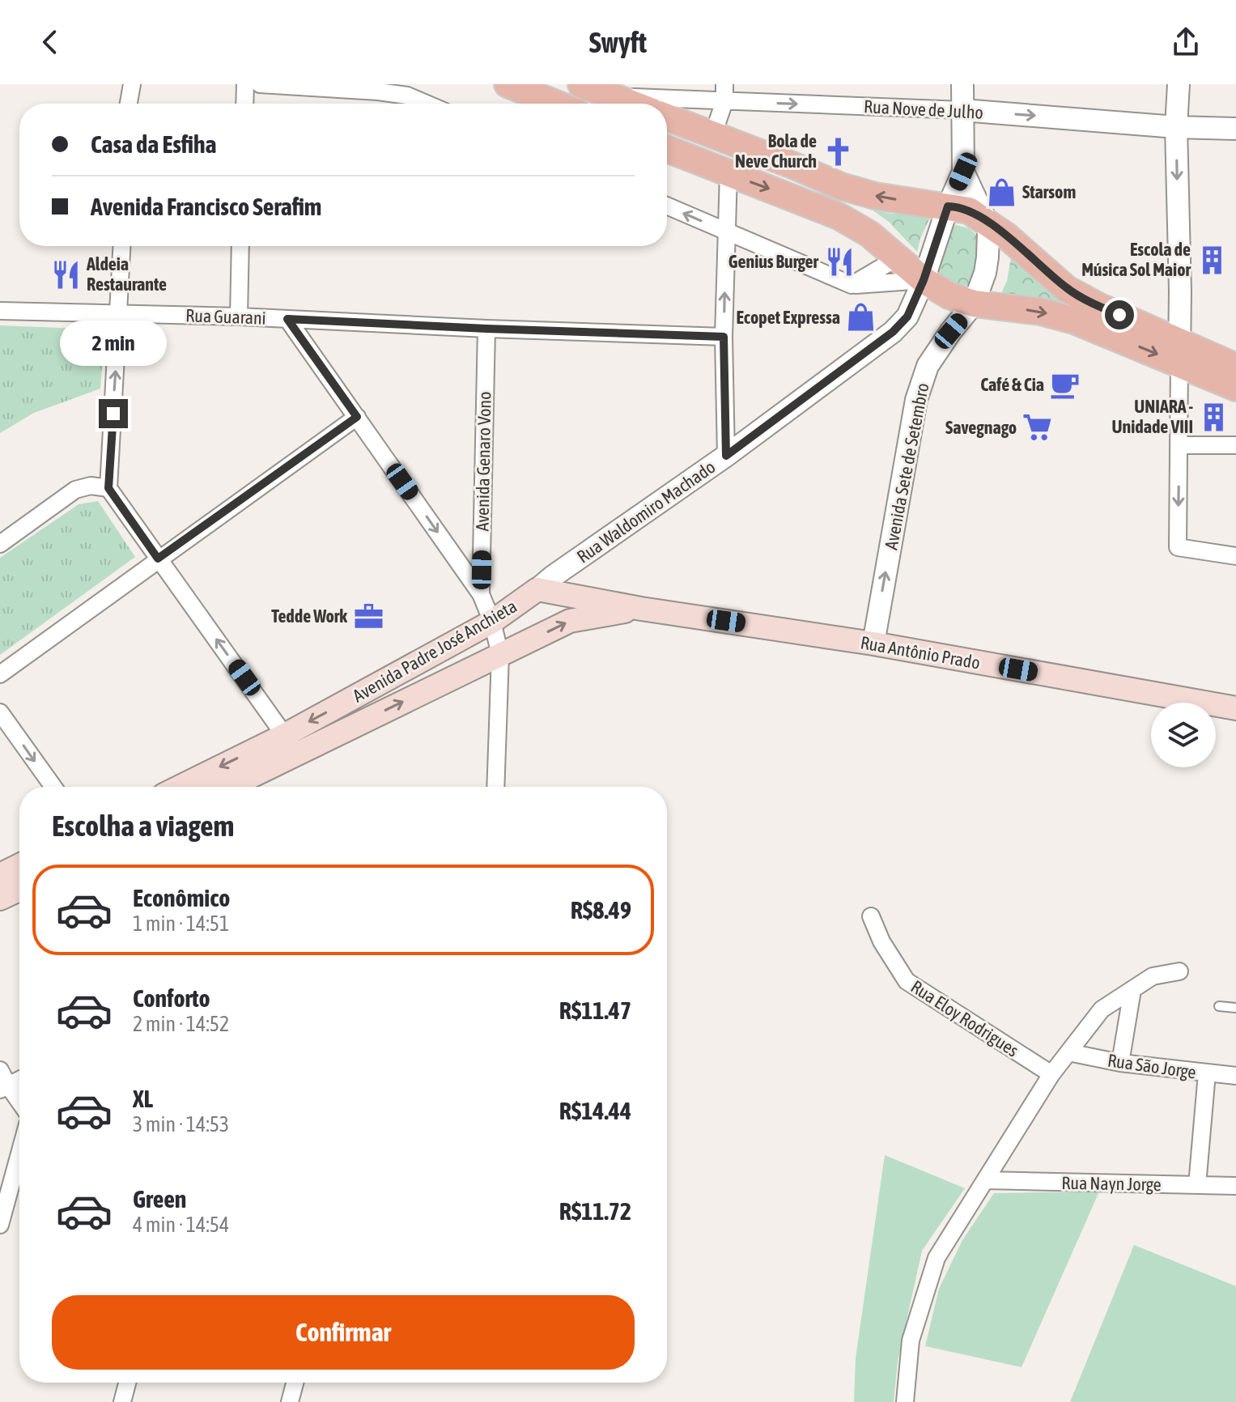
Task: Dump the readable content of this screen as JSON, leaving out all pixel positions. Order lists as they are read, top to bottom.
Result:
{
  "streets": {
    "main road": ["Avenida Padre José Anchieta", "Rua Antônio Prado"],
    "street": [
      "Rua Nove de Julho",
      "Rua Guarani",
      "Avenida Genaro Vono",
      "Avenida Sete de Setembro",
      "Rua Waldomiro Machado",
      "Rua Eloy Rodrigues",
      "Rua São Jorge",
      "Rua Nayn Jorge"
    ]
  },
  "crossings": [
    ["Rua Guarani", "Avenida Genaro Vono"],
    ["Avenida Sete de Setembro", "Rua Antônio Prado"],
    ["Rua Waldomiro Machado", "Avenida Padre José Anchieta"],
    ["Avenida Padre José Anchieta", "Rua Antônio Prado"]
  ],
  "one_way": ["Rua Nove de Julho", "Avenida Sete de Setembro"],
  "places": {
    "church": ["Bola de Neve Church"],
    "shop": ["Starsom", "Ecopet Expressa"],
    "building": ["Escola de Música Sol Maior", "UNIARA - Unidade VIII"],
    "restaurant": ["Genius Burger", "Aldeia Restaurante"],
    "cafe": ["Café & Cia"],
    "supermarket": ["Savegnago"],
    "office": ["Tedde Work"]
  },
  "page": {
    "header": "Swyft",
    "banner": ["Casa da Esfiha", "Avenida Francisco Serafim"],
    "bubble": "2 min",
    "heading": "Escolha a viagem",
    "list": [
      {
        "name": "Econômico",
        "note": "1 min · 14:51",
        "value": "R$8.49"
      },
      {
        "name": "Conforto",
        "note": "2 min · 14:52",
        "value": "R$11.47"
      },
      {
        "name": "XL",
        "note": "3 min · 14:53",
        "value": "R$14.44"
      },
      {
        "name": "Green",
        "note": "4 min · 14:54",
        "value": "R$11.72"
      }
    ],
    "buttons": "Confirmar"
  }
}
